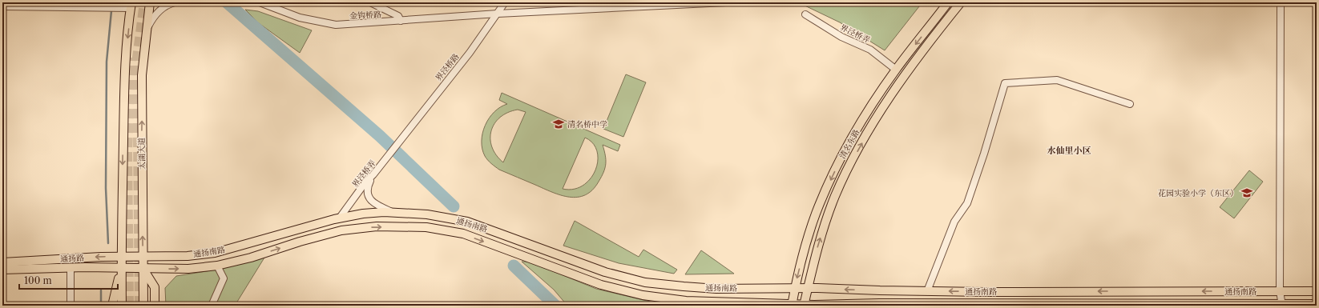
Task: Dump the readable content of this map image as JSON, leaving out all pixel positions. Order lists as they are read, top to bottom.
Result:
{
  "streets": {
    "main road": [
      "清名东路",
      "太湖大道",
      "通扬南路",
      "通扬路"
    ],
    "street": ["金钩桥路", "界泾桥弄", "界泾桥路"]
  },
  "crossings": [
    ["金钩桥路", "界泾桥路"],
    ["界泾桥弄", "界泾桥路"],
    ["界泾桥弄", "清名东路"],
    ["界泾桥弄", "通扬南路"],
    ["清名东路", "通扬南路"],
    ["太湖大道", "通扬南路"],
    ["太湖大道", "通扬路"],
    ["通扬南路", "通扬路"]
  ],
  "districts": ["水仙里小区"],
  "places": {
    "school or university": ["清名桥中学", "花园实验小学（东区）"]
  },
  "scale_bar": "100 m"
}
